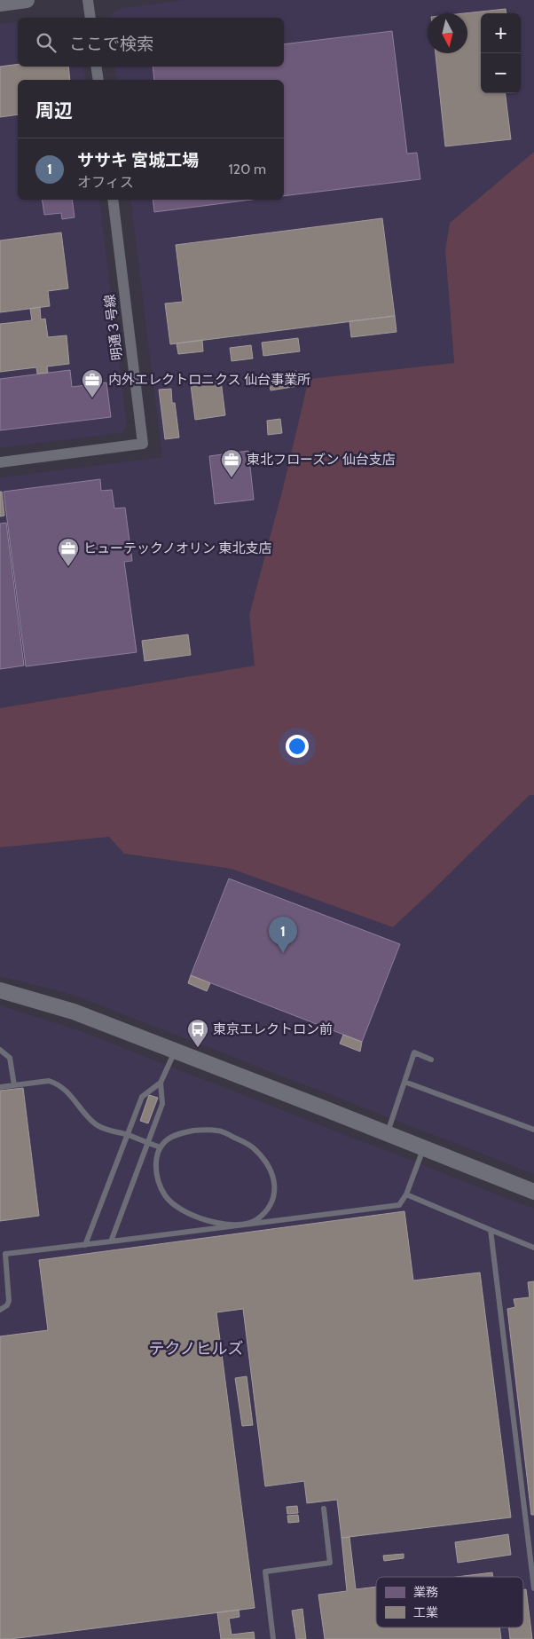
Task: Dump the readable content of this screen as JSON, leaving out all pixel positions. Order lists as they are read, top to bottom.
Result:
{
  "streets": {
    "street": ["明通３号線"]
  },
  "districts": ["テクノヒルズ"],
  "places": {
    "office": ["内外エレクトロニクス 仙台事業所", "東北フローズン 仙台支店", "ヒューテックノオリン 東北支店"],
    "bus stop": ["東京エレクトロン前"]
  },
  "legend": ["業務", "工業"],
  "north": "bottom",
  "page": {
    "map_buttons": ["+", "−"],
    "search": "ここで検索",
    "heading": "周辺",
    "list": [
      {
        "mark": "1",
        "name": "ササキ 宮城工場",
        "note": "オフィス",
        "value": "120 m"
      }
    ],
    "pins": "1"
  }
}
